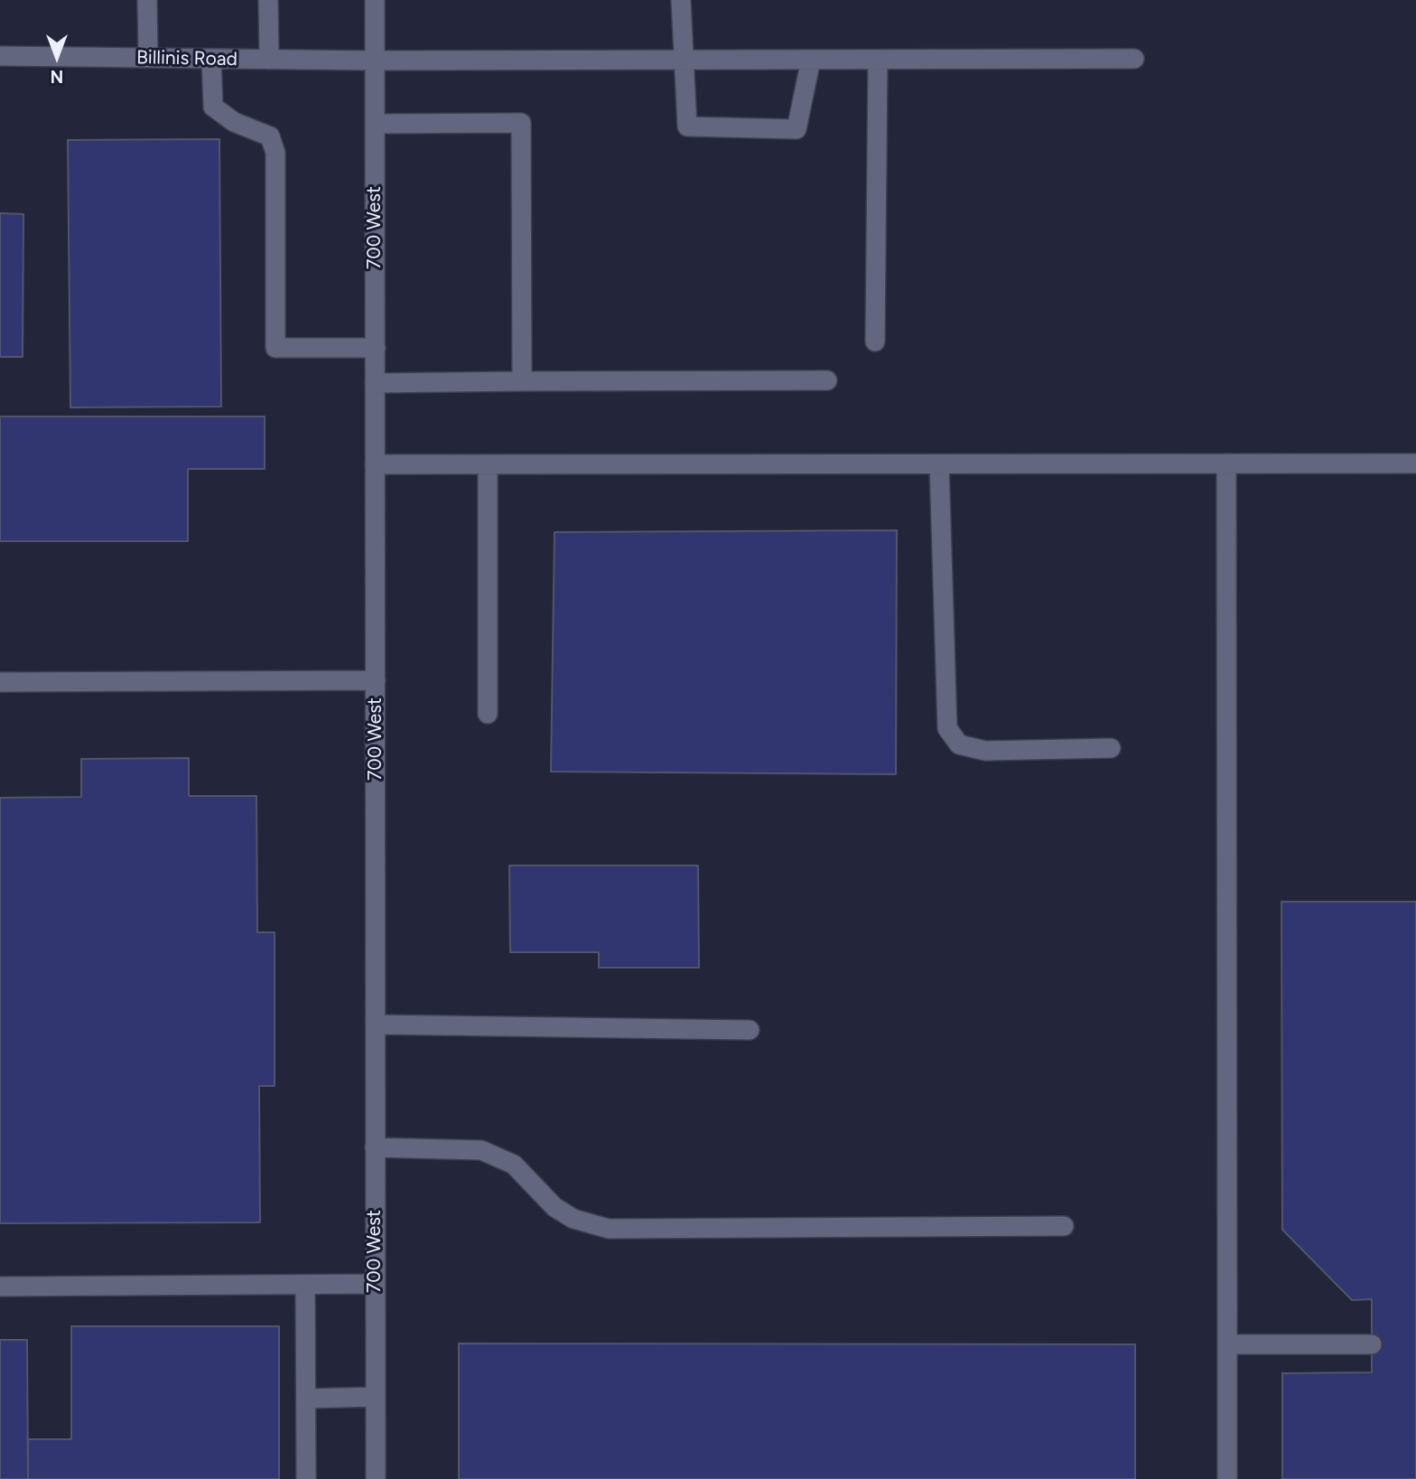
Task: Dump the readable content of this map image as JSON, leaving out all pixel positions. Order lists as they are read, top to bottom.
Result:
{
  "streets": {
    "street": ["Billinis Road", "700 West"]
  },
  "crossings": [
    ["Billinis Road", "700 West"]
  ],
  "north": "bottom"
}
